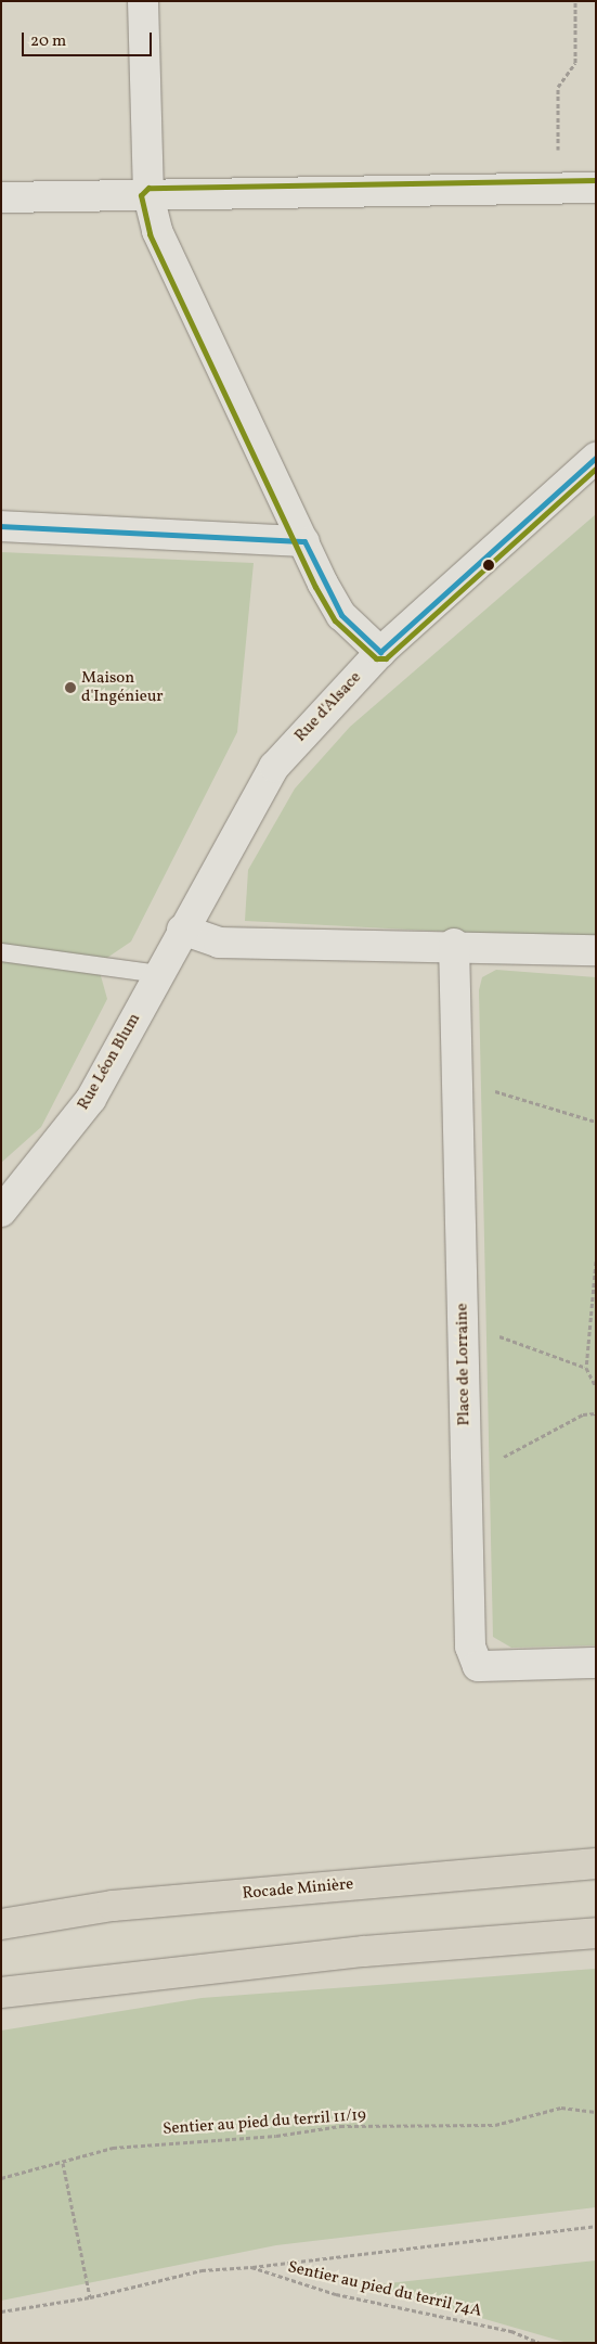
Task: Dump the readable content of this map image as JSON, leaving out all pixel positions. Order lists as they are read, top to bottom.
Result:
{
  "streets": {
    "highway": ["Rocade Minière"],
    "street": ["Rue d'Alsace", "Rue Léon Blum", "Place de Lorraine"],
    "path": ["Sentier au pied du terril 11/19", "Sentier au pied du terril 74A"]
  },
  "crossings": [
    ["Rue d'Alsace", "Rue Léon Blum"]
  ],
  "places": ["Maison d'Ingénieur"],
  "scale_bar": "20 m"
}
